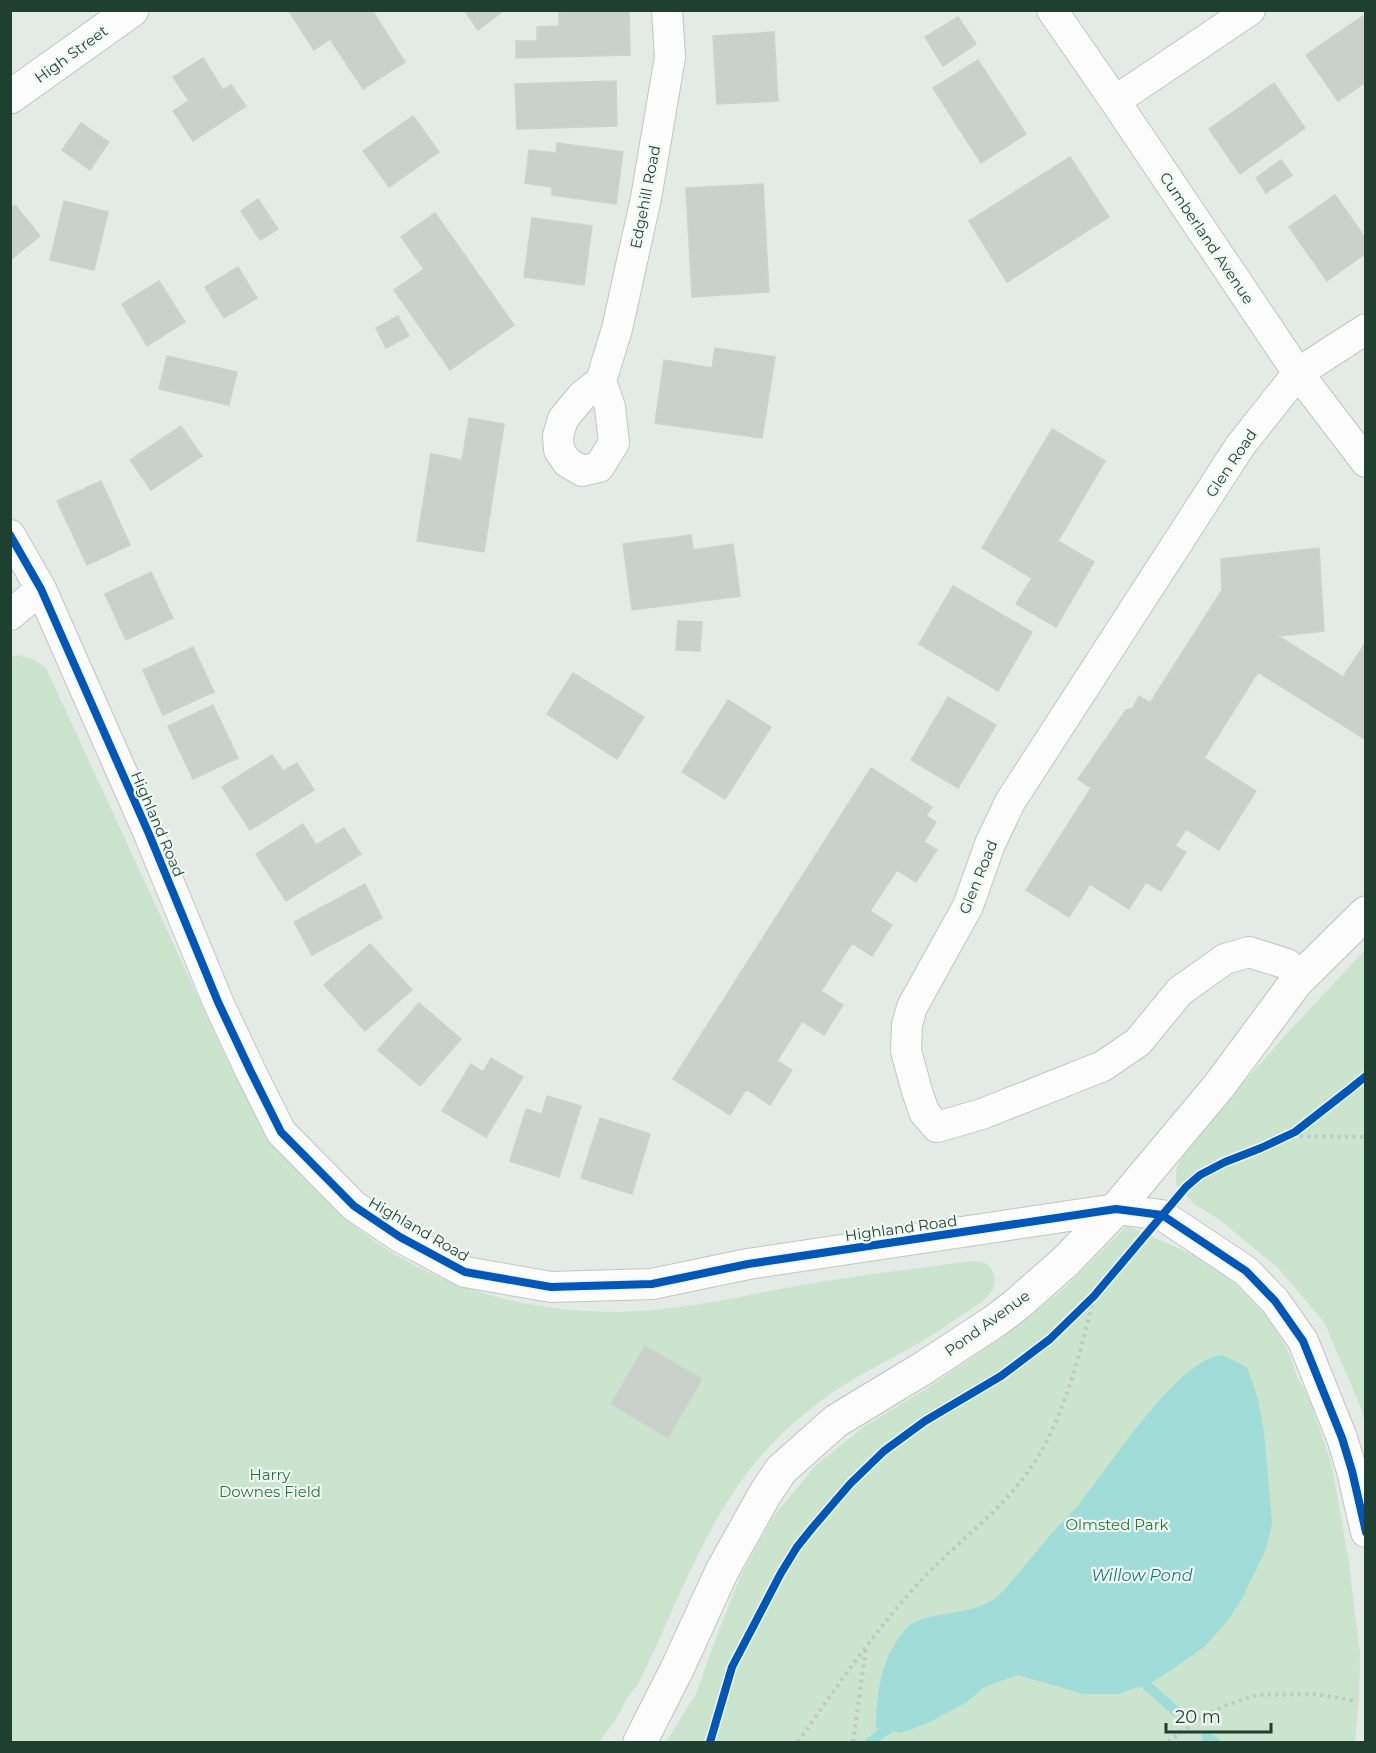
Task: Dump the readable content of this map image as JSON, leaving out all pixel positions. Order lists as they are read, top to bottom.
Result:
{
  "streets": {
    "main road": ["High Street", "Pond Avenue"],
    "street": [
      "Edgehill Road",
      "Cumberland Avenue",
      "Glen Road",
      "Highland Road"
    ]
  },
  "crossings": [
    ["Cumberland Avenue", "Glen Road"],
    ["Highland Road", "Pond Avenue"]
  ],
  "water": ["Willow Pond"],
  "parks": ["Harry Downes Field", "Olmsted Park"],
  "scale_bar": "20 m"
}
